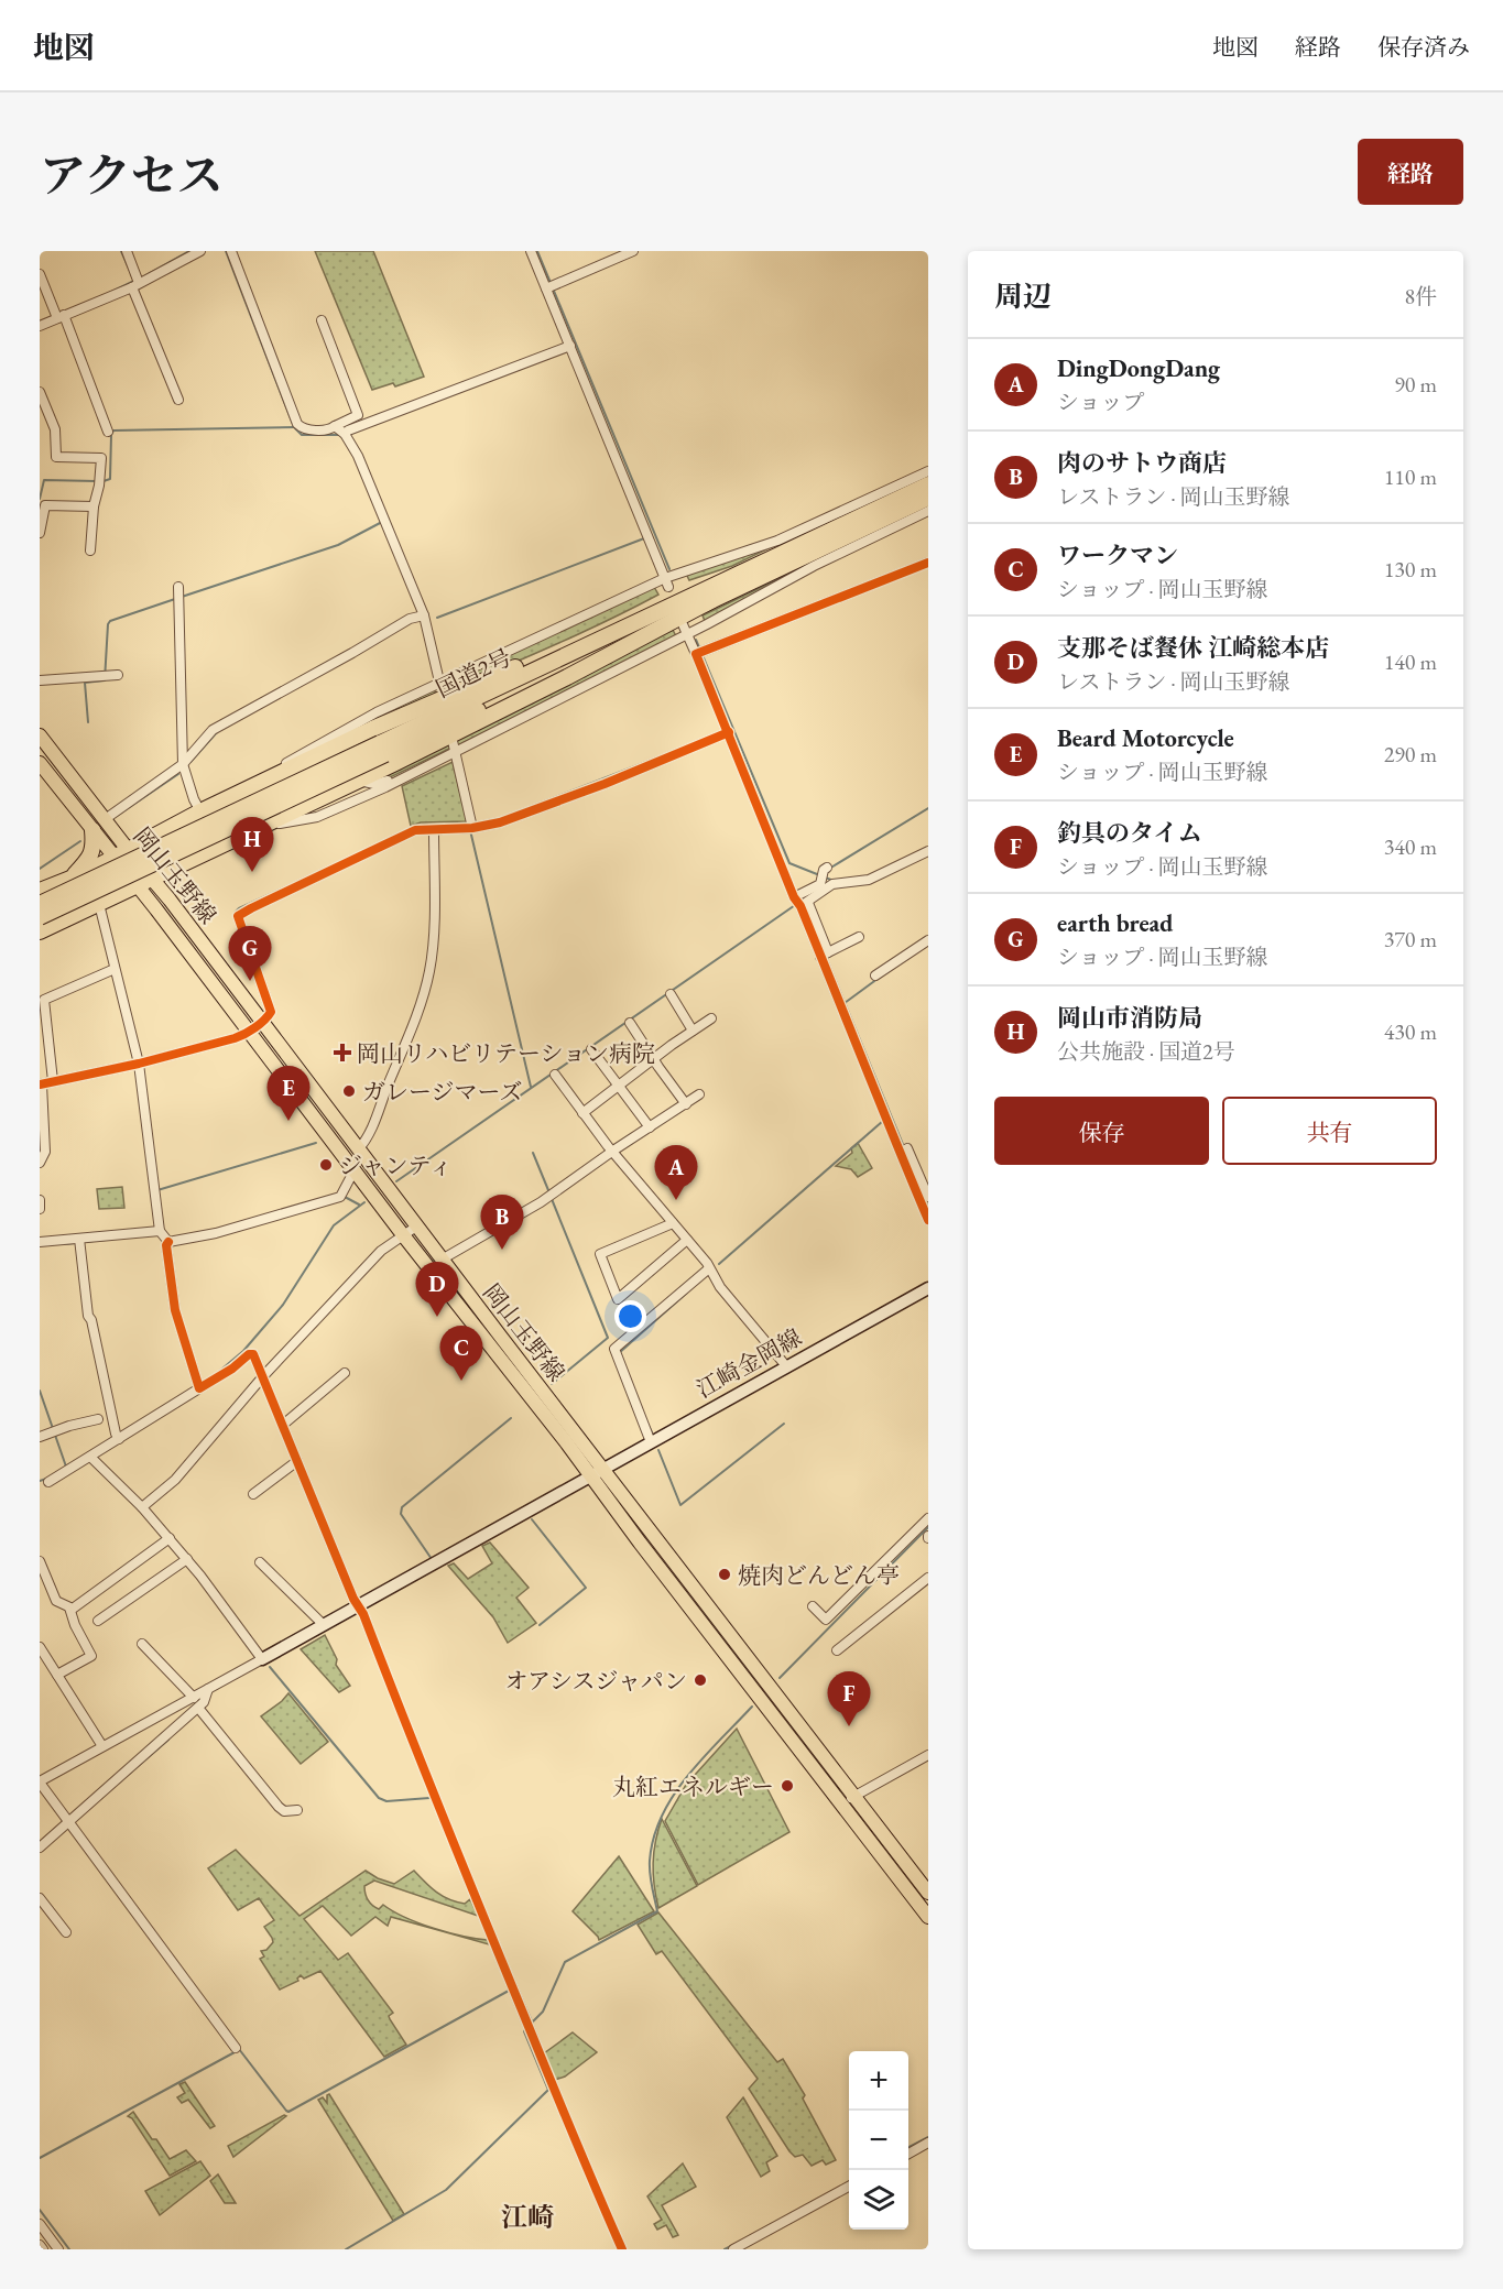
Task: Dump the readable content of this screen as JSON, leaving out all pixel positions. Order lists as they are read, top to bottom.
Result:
{
  "streets": {
    "highway": ["国道2号"],
    "main road": ["岡山玉野線", "江崎金岡線"]
  },
  "crossings": [
    ["岡山玉野線", "江崎金岡線"]
  ],
  "districts": ["江崎"],
  "places": {
    "health": ["岡山リハビリテーション病院"],
    "other": [
      "ガレージマーズ",
      "ジャンティ",
      "焼肉どんどん亭",
      "オアシスジャパン",
      "丸紅エネルギー"
    ]
  },
  "page": {
    "header": "地図",
    "nav": ["地図", "経路", "保存済み"],
    "title": "アクセス",
    "buttons": [
      "経路",
      ["保存", "共有"]
    ],
    "heading": ["周辺", "8件"],
    "list": [
      {
        "mark": "A",
        "name": "DingDongDang",
        "note": "ショップ",
        "value": "90 m"
      },
      {
        "mark": "B",
        "name": "肉のサトウ商店",
        "note": "レストラン · 岡山玉野線",
        "value": "110 m"
      },
      {
        "mark": "C",
        "name": "ワークマン",
        "note": "ショップ · 岡山玉野線",
        "value": "130 m"
      },
      {
        "mark": "D",
        "name": "支那そば餐休 江崎総本店",
        "note": "レストラン · 岡山玉野線",
        "value": "140 m"
      },
      {
        "mark": "E",
        "name": "Beard Motorcycle",
        "note": "ショップ · 岡山玉野線",
        "value": "290 m"
      },
      {
        "mark": "F",
        "name": "釣具のタイム",
        "note": "ショップ · 岡山玉野線",
        "value": "340 m"
      },
      {
        "mark": "G",
        "name": "earth bread",
        "note": "ショップ · 岡山玉野線",
        "value": "370 m"
      },
      {
        "mark": "H",
        "name": "岡山市消防局",
        "note": "公共施設 · 国道2号",
        "value": "430 m"
      }
    ],
    "pins": [
      "H",
      "G",
      "E",
      "A",
      "B",
      "D",
      "C",
      "F"
    ],
    "map_buttons": ["+", "−"]
  }
}
